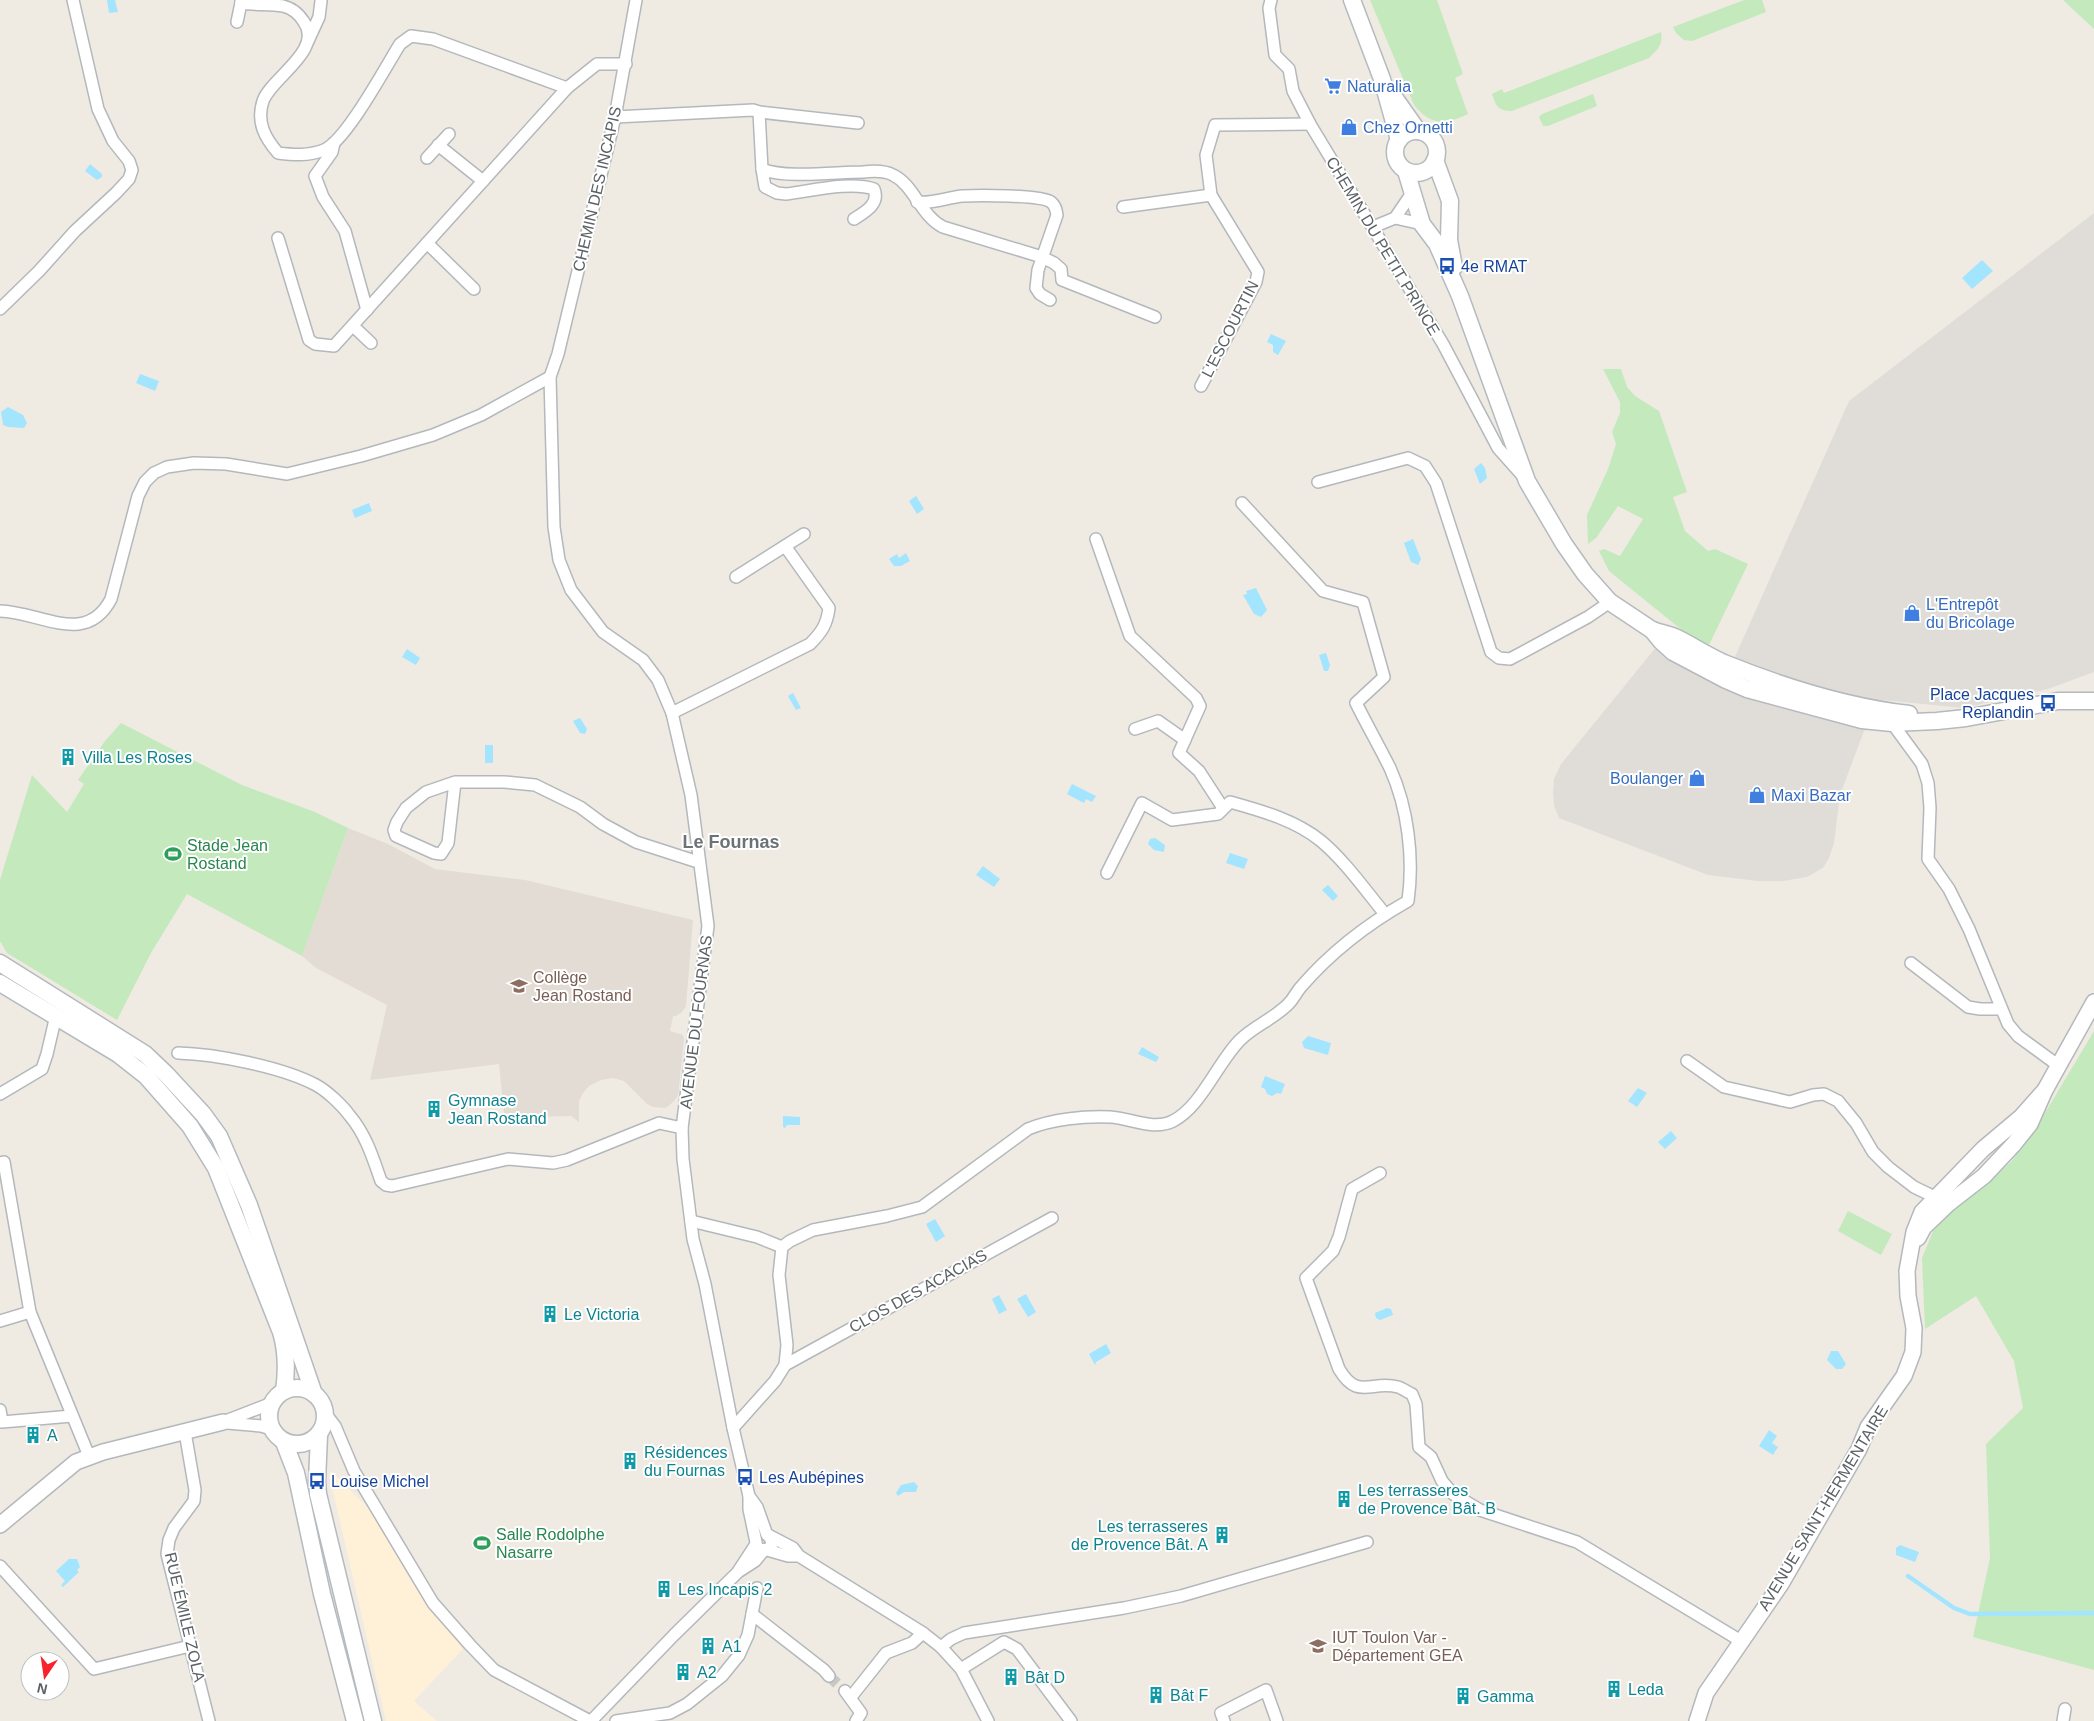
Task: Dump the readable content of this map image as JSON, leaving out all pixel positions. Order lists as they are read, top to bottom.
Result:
{
  "streets": {
    "street": [
      "CHEMIN DES INCAPIS",
      "CHEMIN DU PETIT PRINCE",
      "L'ESCOURTIN",
      "AVENUE DU FOURNAS",
      "CLOS DES ACACIAS",
      "AVENUE SAINT-HERMENTAIRE",
      "RUE ÉMILE ZOLA"
    ]
  },
  "crossings": [
    ["CHEMIN DES INCAPIS", "AVENUE DU FOURNAS"],
    ["CHEMIN DU PETIT PRINCE", "L'ESCOURTIN"]
  ],
  "districts": ["Le Fournas"],
  "places": {
    "supermarket": ["Naturalia"],
    "shop": [
      "Chez Ornetti",
      "L'Entrepôt du Bricolage",
      "Boulanger",
      "Maxi Bazar"
    ],
    "bus stop": [
      "4e RMAT",
      "Place Jacques Replandin",
      "Les Aubépines",
      "Louise Michel"
    ],
    "building": [
      "Villa Les Roses",
      "Gymnase Jean Rostand",
      "Le Victoria",
      "A",
      "Résidences du Fournas",
      "Les terrasseres de Provence Bât. B",
      "Les terrasseres de Provence Bât. A",
      "Les Incapis 2",
      "A1",
      "A2",
      "Bât D",
      "Leda",
      "Bât F",
      "Gamma"
    ],
    "sports": ["Stade Jean Rostand", "Salle Rodolphe Nasarre"],
    "school or university": ["Collège Jean Rostand", "IUT Toulon Var - Département GEA"]
  },
  "north": "bottom"
}
